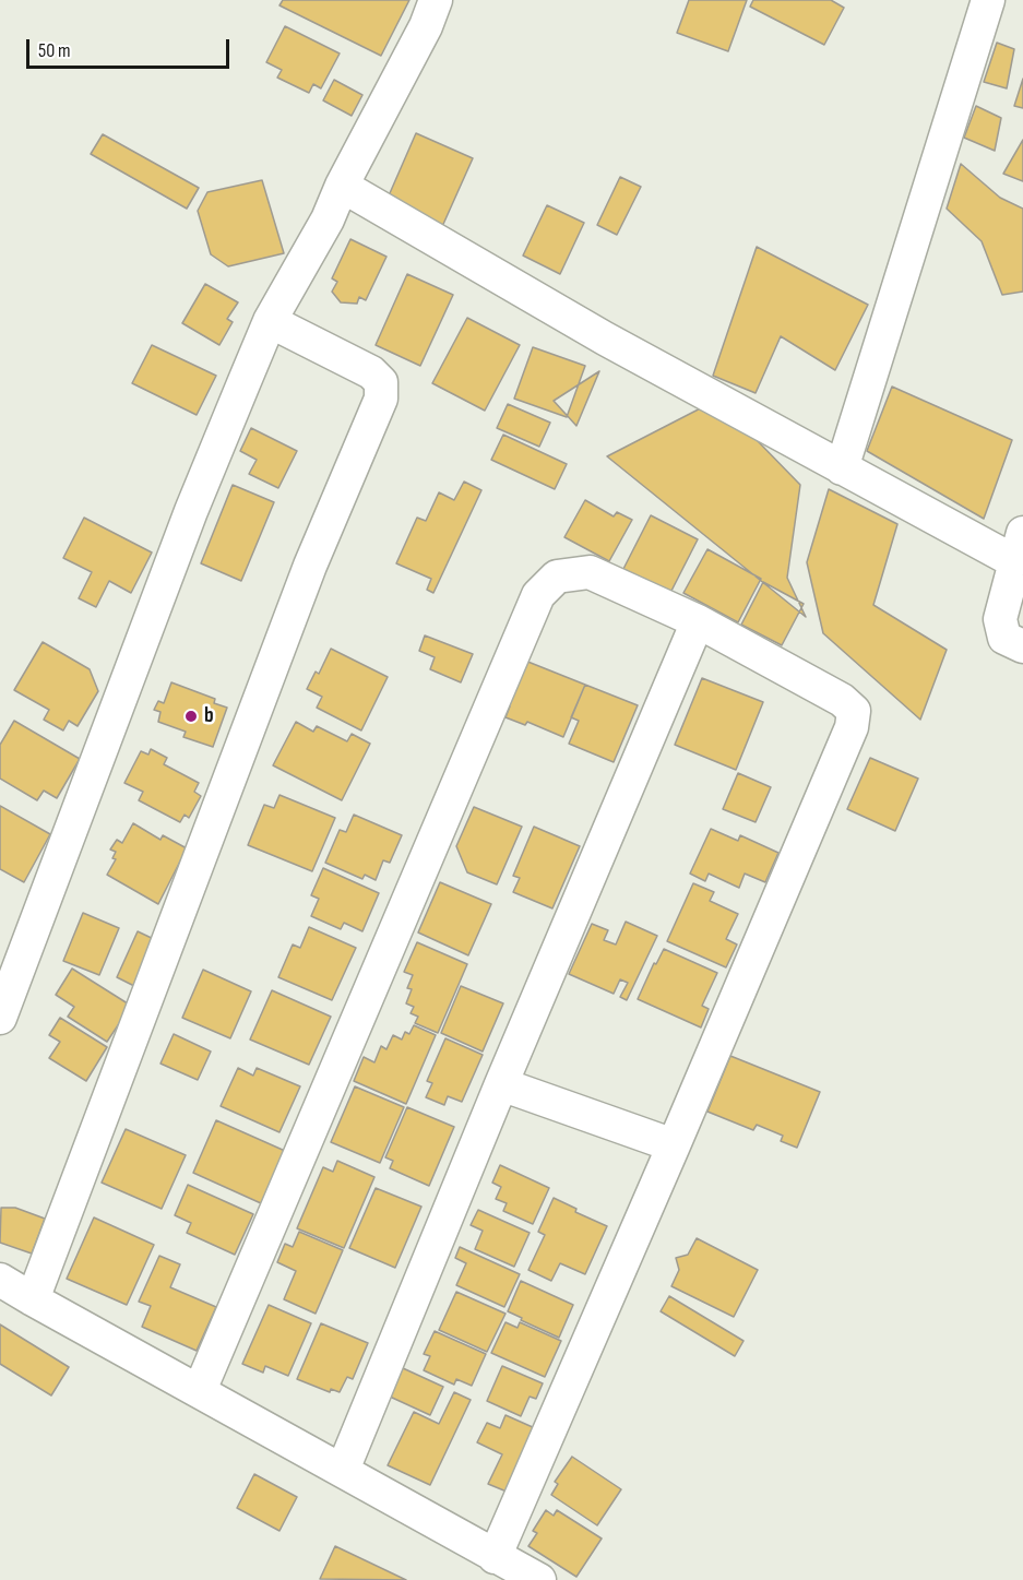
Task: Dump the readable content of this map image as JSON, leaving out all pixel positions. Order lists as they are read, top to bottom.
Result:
{
  "places": ["b"],
  "scale_bar": "50 m"
}
